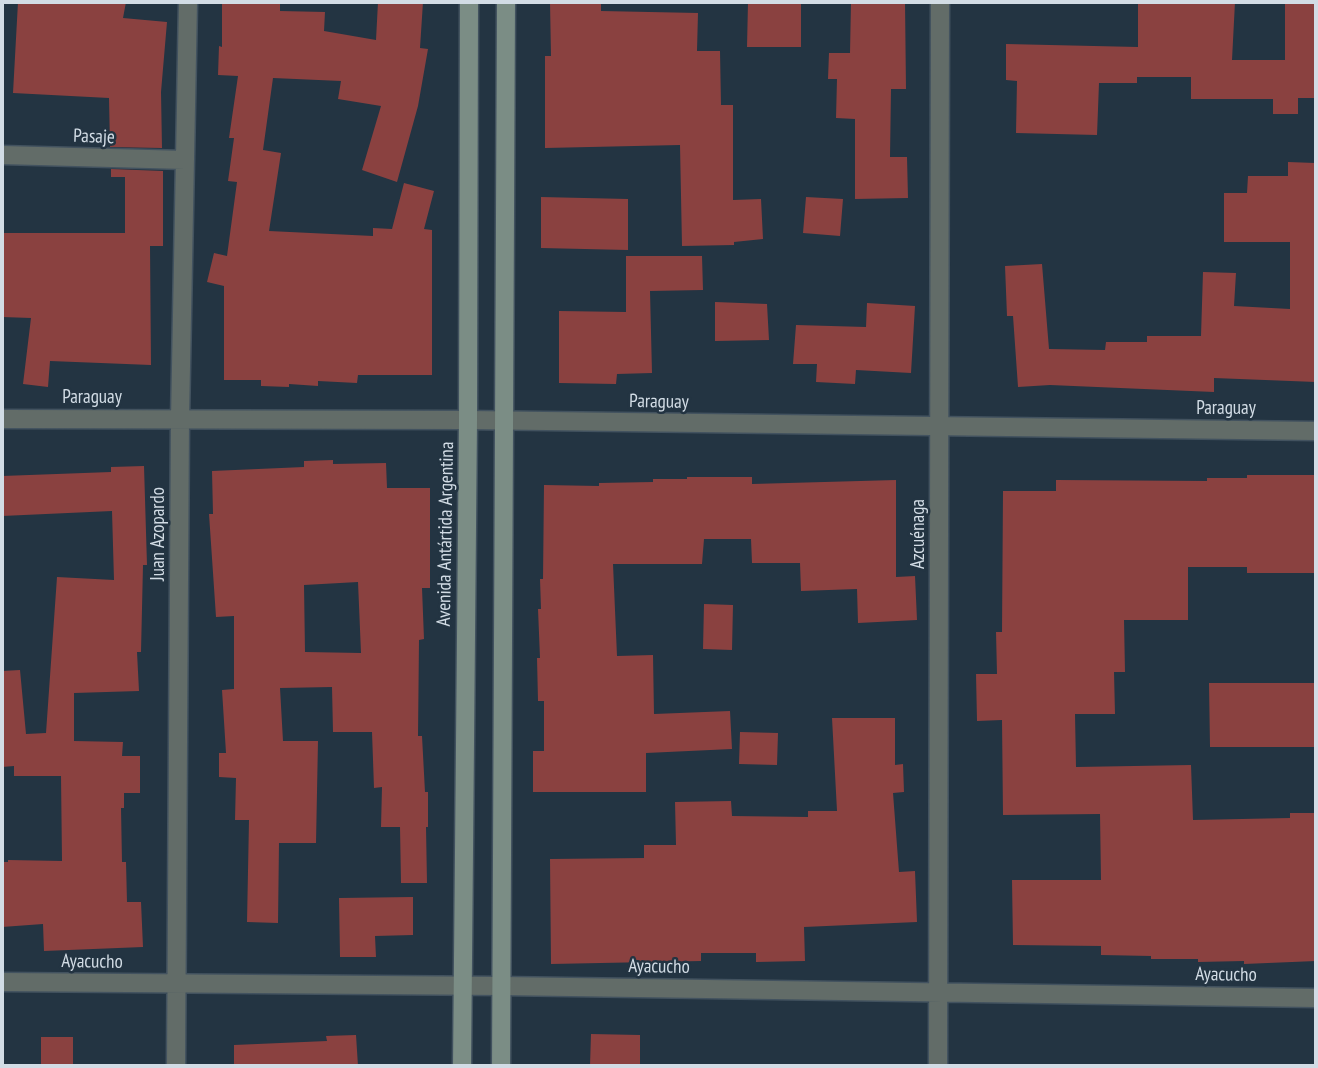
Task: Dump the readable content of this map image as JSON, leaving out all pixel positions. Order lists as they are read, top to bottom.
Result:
{
  "streets": {
    "main road": ["Avenida Antártida Argentina"],
    "street": [
      "Pasaje",
      "Paraguay",
      "Juan Azopardo",
      "Azcuénaga",
      "Ayacucho"
    ]
  },
  "crossings": [
    ["Pasaje", "Juan Azopardo"],
    ["Paraguay", "Juan Azopardo"],
    ["Paraguay", "Avenida Antártida Argentina"],
    ["Paraguay", "Azcuénaga"],
    ["Juan Azopardo", "Ayacucho"],
    ["Avenida Antártida Argentina", "Ayacucho"],
    ["Azcuénaga", "Ayacucho"]
  ]
}
